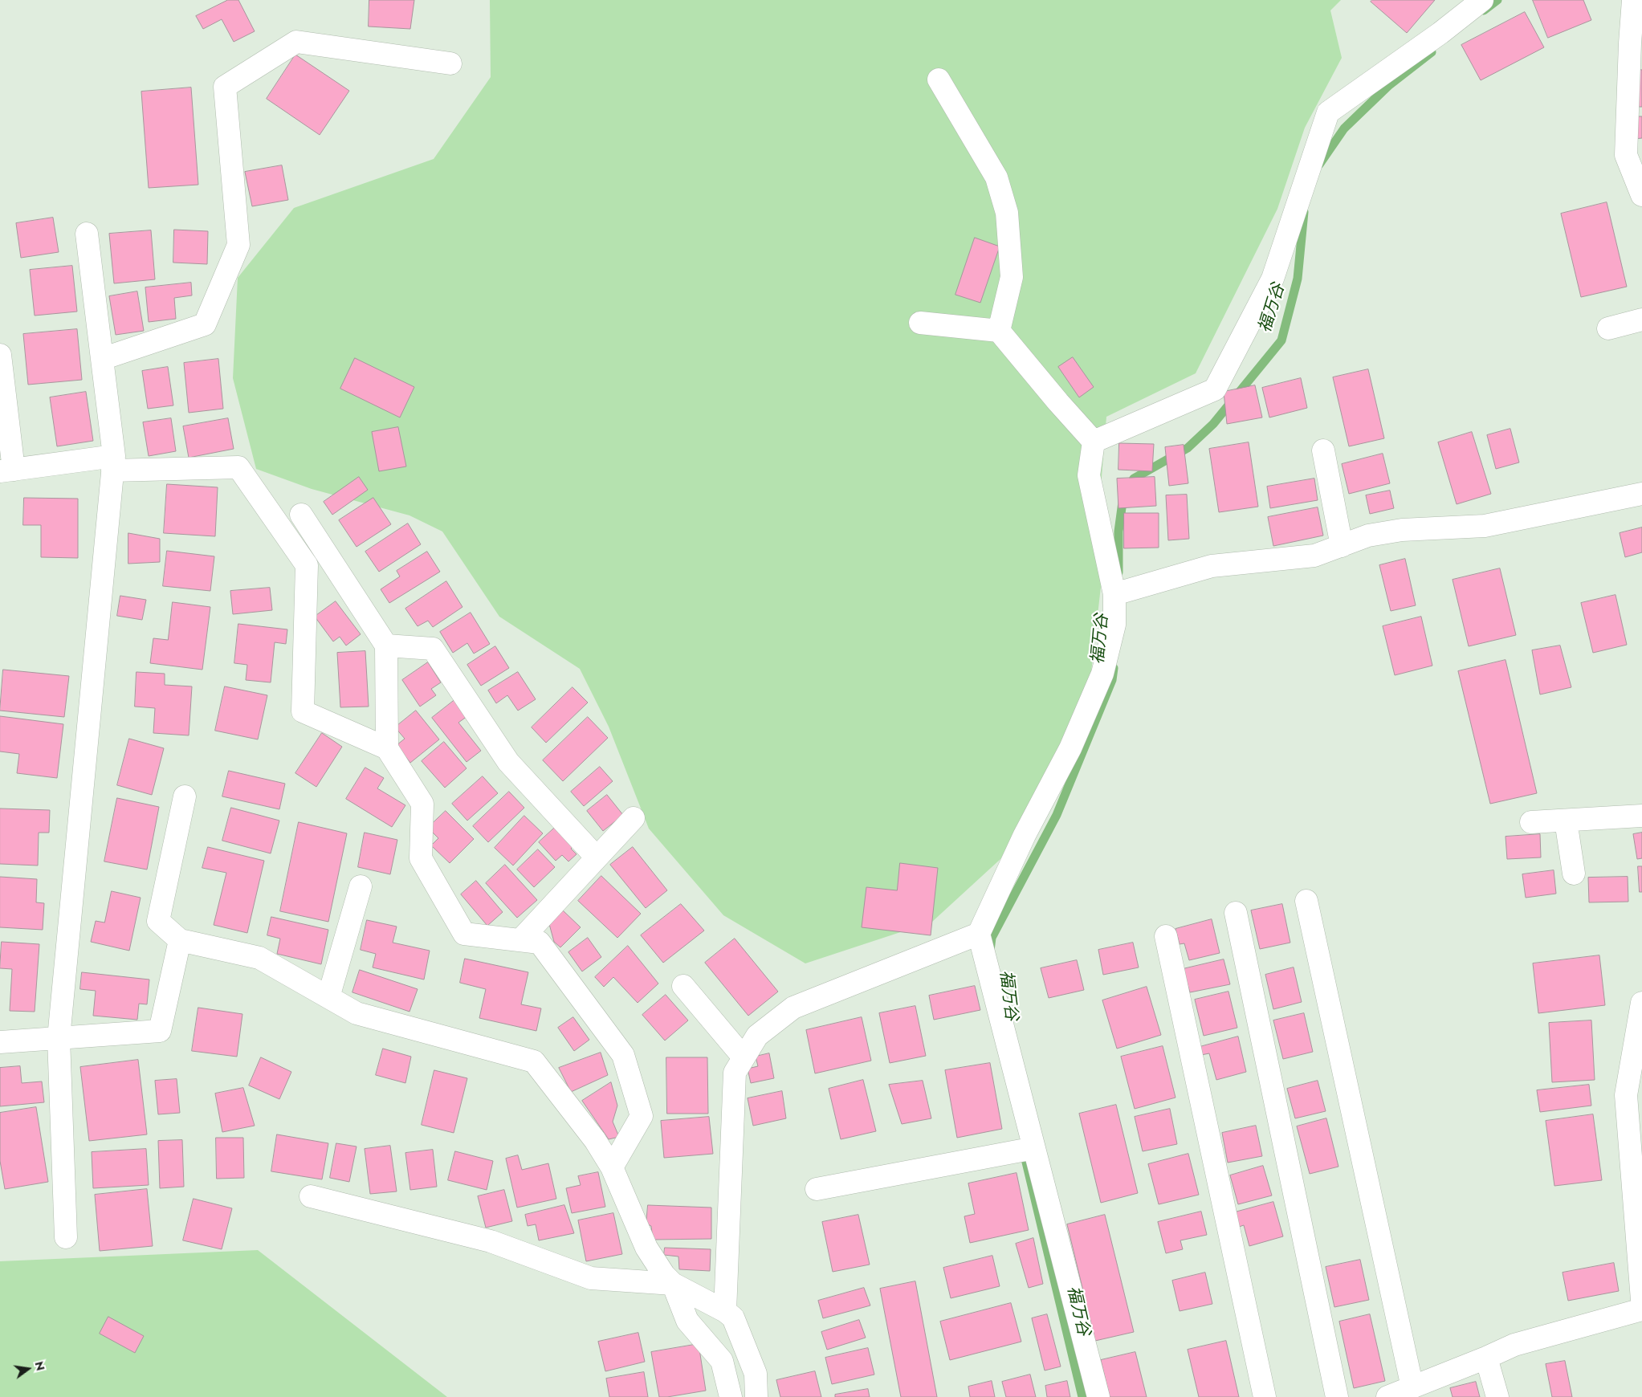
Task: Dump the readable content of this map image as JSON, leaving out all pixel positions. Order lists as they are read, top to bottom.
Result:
{
  "water": ["福万谷"],
  "north": "right"
}
